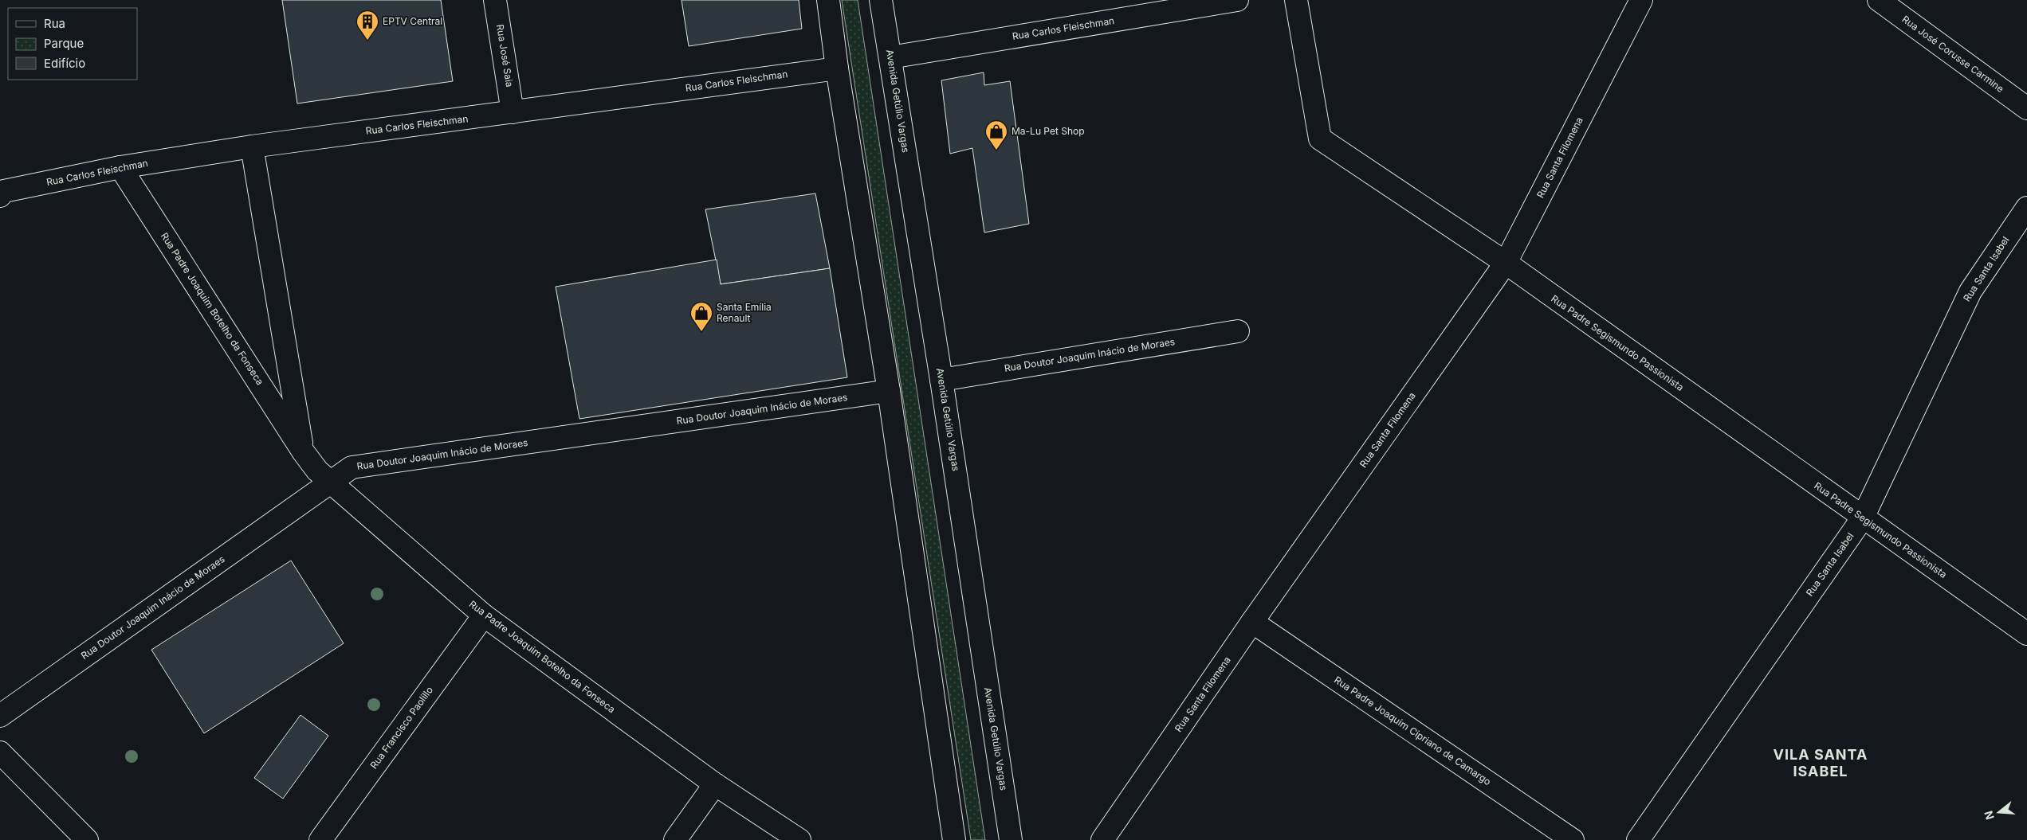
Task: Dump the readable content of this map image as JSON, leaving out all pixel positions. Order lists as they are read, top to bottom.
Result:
{
  "streets": {
    "street": [
      "Rua Carlos Fleischman",
      "Rua José Corusse Carmine",
      "Rua José Saia",
      "Avenida Getúlio Vargas",
      "Rua Santa Filomena",
      "Rua Santa Isabel",
      "Rua Padre Joaquim Botelho da Fonseca",
      "Rua Padre Segismundo Passionista",
      "Rua Doutor Joaquim Inácio de Moraes",
      "Rua Francisco Paolillo",
      "Rua Padre Joaquim Cipriano de Camargo"
    ]
  },
  "crossings": [
    ["Rua Carlos Fleischman", "Rua José Saia"],
    ["Rua Carlos Fleischman", "Avenida Getúlio Vargas"],
    ["Rua Carlos Fleischman", "Rua Padre Joaquim Botelho da Fonseca"],
    ["Avenida Getúlio Vargas", "Rua Doutor Joaquim Inácio de Moraes"],
    ["Rua Santa Filomena", "Rua Padre Segismundo Passionista"],
    ["Rua Santa Filomena", "Rua Padre Joaquim Cipriano de Camargo"],
    ["Rua Santa Isabel", "Rua Padre Segismundo Passionista"],
    ["Rua Padre Joaquim Botelho da Fonseca", "Rua Doutor Joaquim Inácio de Moraes"],
    ["Rua Padre Joaquim Botelho da Fonseca", "Rua Francisco Paolillo"]
  ],
  "districts": ["VILA SANTA ISABEL"],
  "places": {
    "building": ["EPTV Central"],
    "shop": ["Ma-Lu Pet Shop", "Santa Emília Renault"]
  },
  "legend": ["Rua", "Parque", "Edifício"],
  "north": "left"
}
